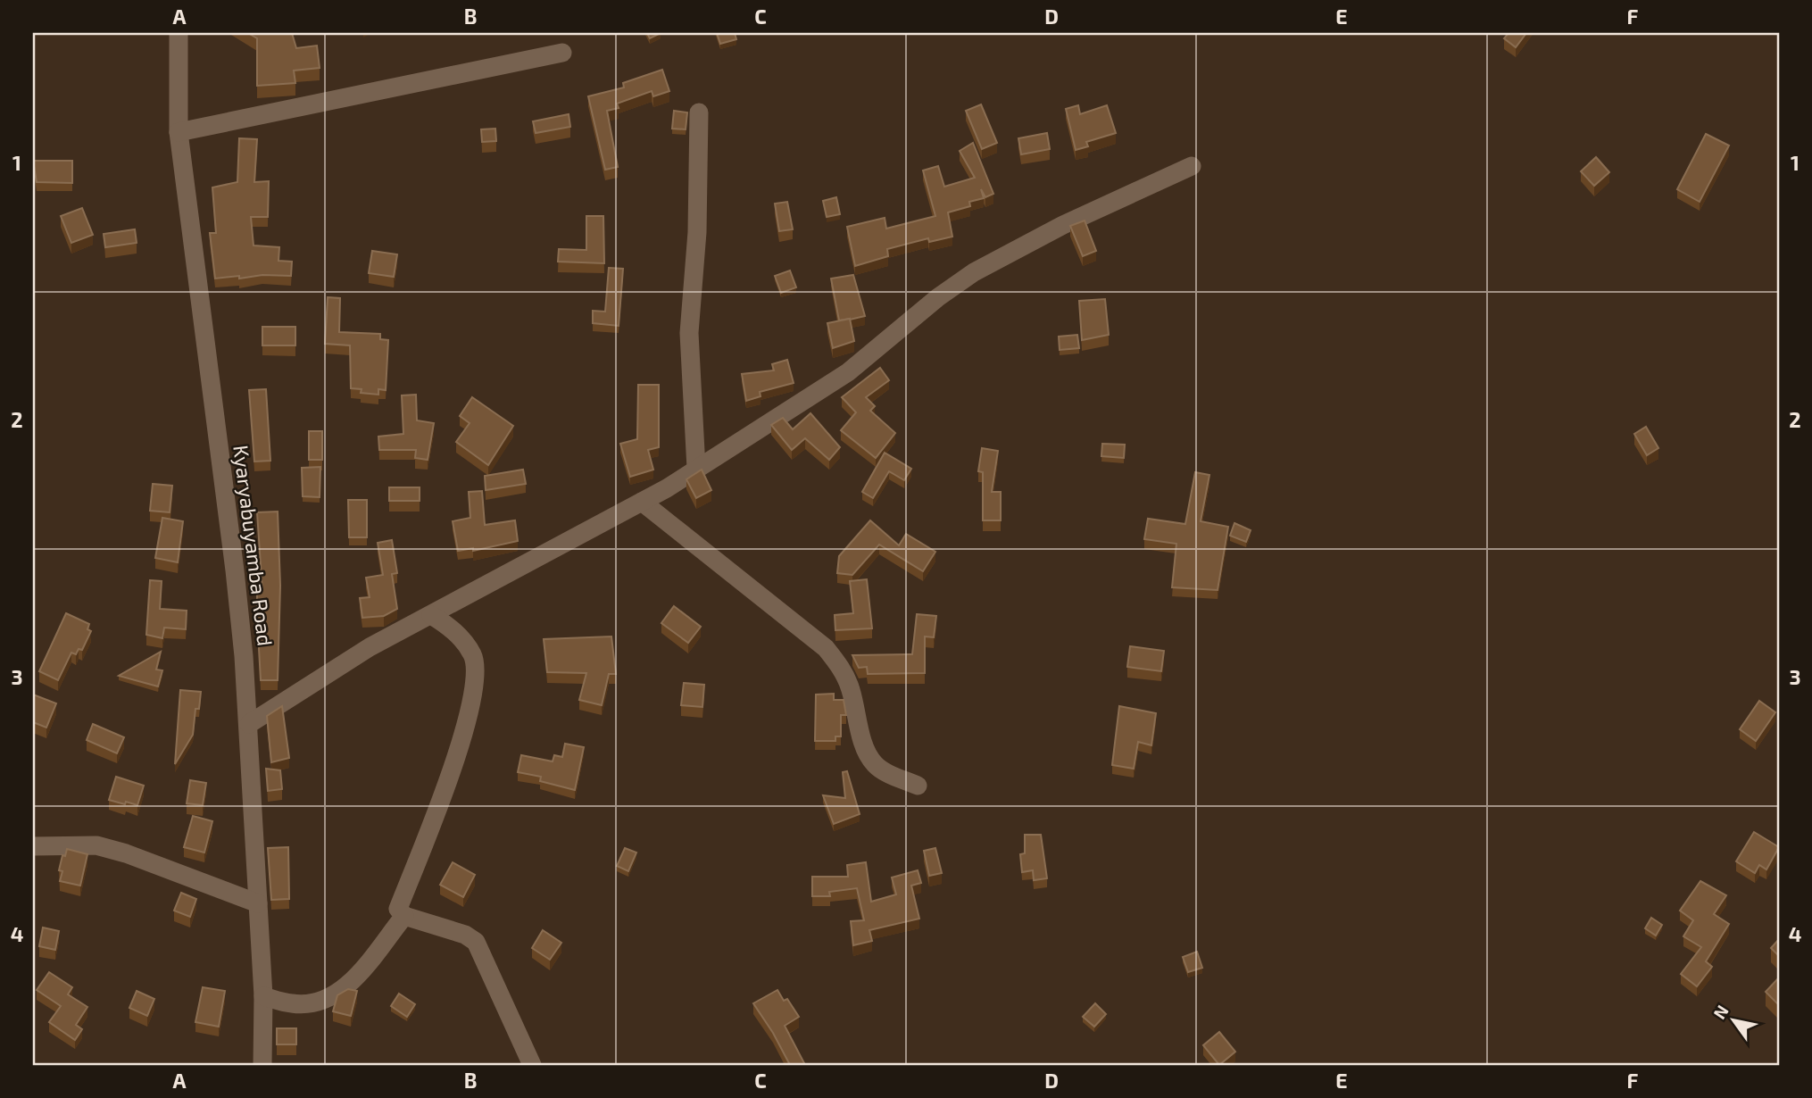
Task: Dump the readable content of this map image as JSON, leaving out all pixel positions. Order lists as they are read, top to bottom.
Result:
{
  "streets": {
    "street": ["Kyaryabuyamba Road"]
  },
  "north": "top left",
  "grid": {
    "columns": [
      "A",
      "B",
      "C",
      "D",
      "E",
      "F"
    ],
    "rows": [
      "1",
      "2",
      "3",
      "4"
    ]
  }
}
